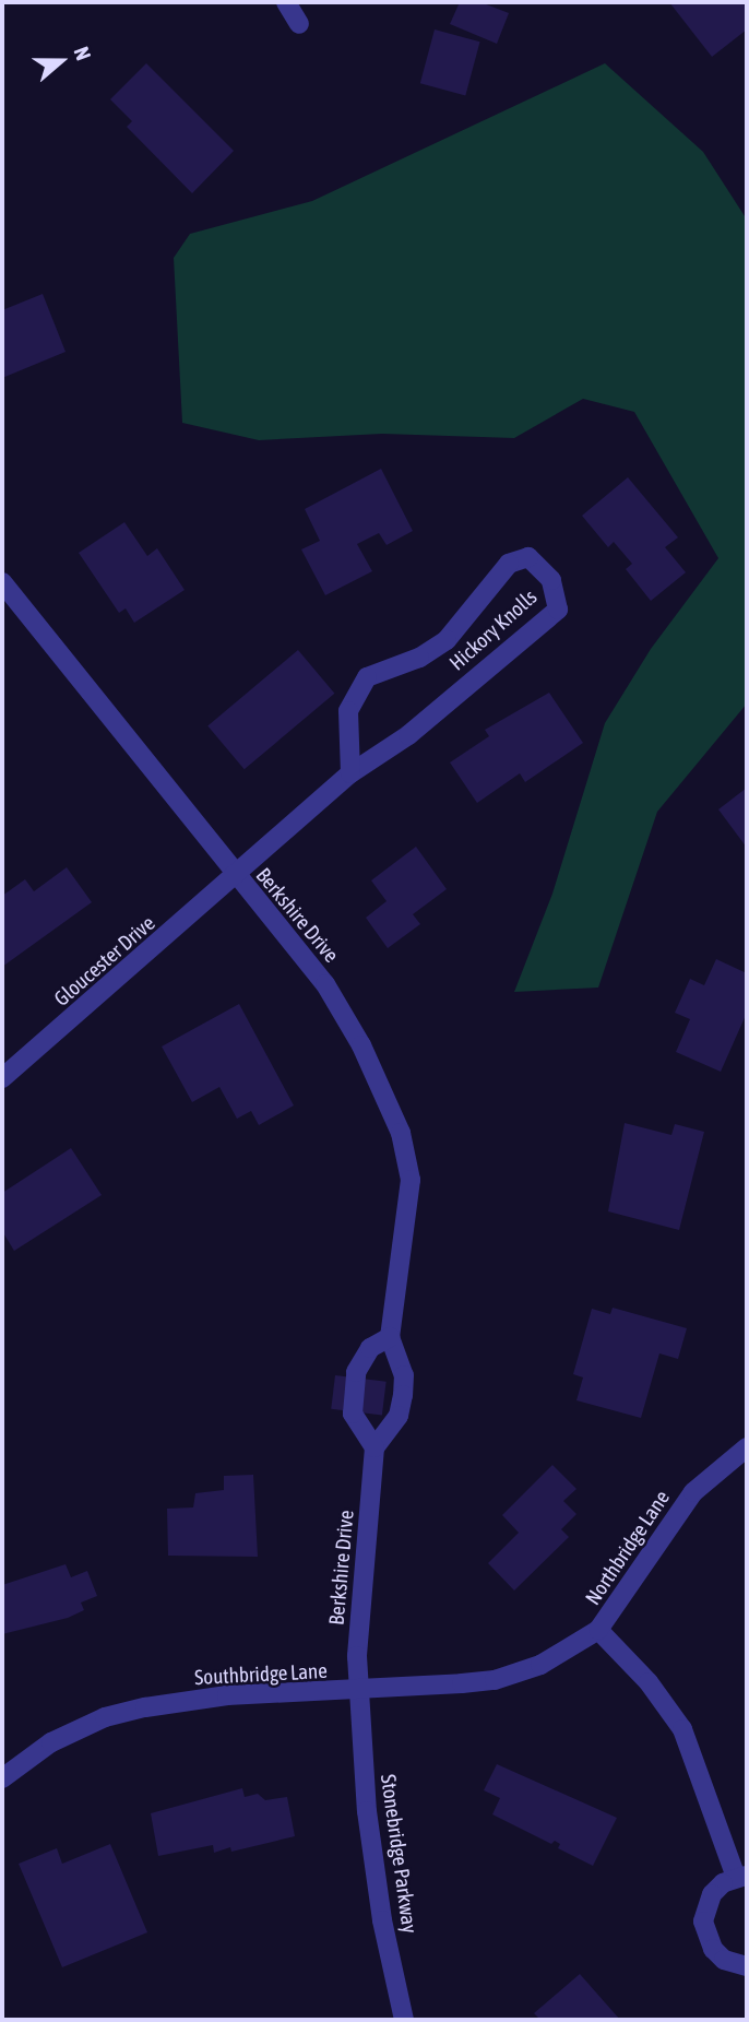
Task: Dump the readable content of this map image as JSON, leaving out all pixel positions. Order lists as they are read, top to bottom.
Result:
{
  "streets": {
    "street": [
      "Hickory Knolls",
      "Berkshire Drive",
      "Gloucester Drive",
      "Northbridge Lane",
      "Southbridge Lane",
      "Stonebridge Parkway"
    ]
  },
  "crossings": [
    ["Hickory Knolls", "Berkshire Drive"],
    ["Hickory Knolls", "Gloucester Drive"],
    ["Berkshire Drive", "Gloucester Drive"],
    ["Berkshire Drive", "Northbridge Lane"],
    ["Berkshire Drive", "Southbridge Lane"],
    ["Berkshire Drive", "Stonebridge Parkway"],
    ["Northbridge Lane", "Southbridge Lane"],
    ["Northbridge Lane", "Stonebridge Parkway"],
    ["Southbridge Lane", "Stonebridge Parkway"]
  ],
  "north": "right"
}
